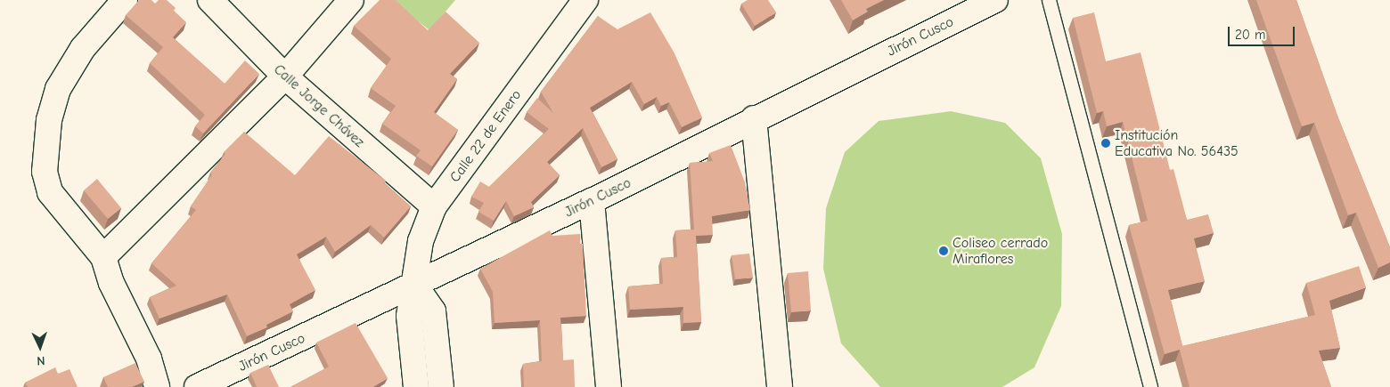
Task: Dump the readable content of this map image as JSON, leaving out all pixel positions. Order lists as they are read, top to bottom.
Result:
{
  "streets": {
    "street": ["Jirón Cusco", "Calle Jorge Chávez", "Calle 22 de Enero"]
  },
  "crossings": [
    ["Jirón Cusco", "Calle 22 de Enero"],
    ["Calle Jorge Chávez", "Calle 22 de Enero"]
  ],
  "places": ["Institución Educativa No. 56435", "Coliseo cerrado Miraflores"],
  "scale_bar": "20 m",
  "north": "bottom"
}
